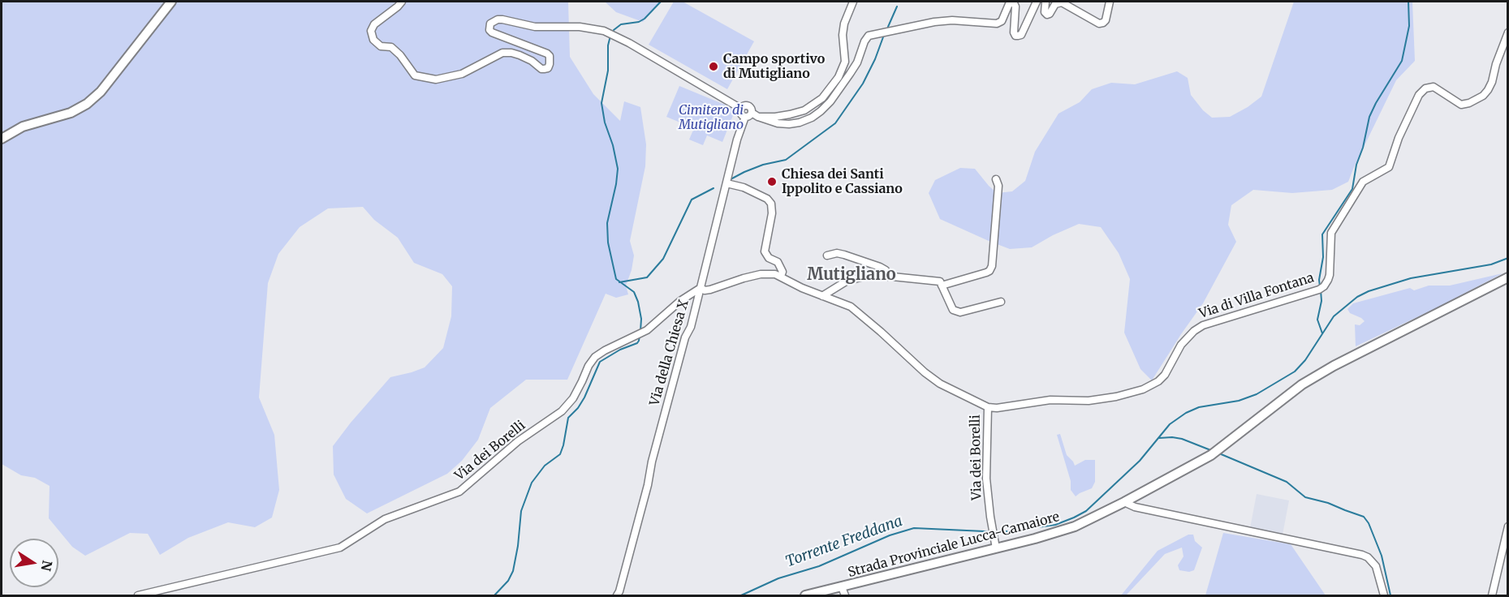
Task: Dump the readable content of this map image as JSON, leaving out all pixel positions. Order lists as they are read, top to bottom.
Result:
{
  "streets": {
    "main road": ["Strada Provinciale Lucca-Camaiore"],
    "street": ["Via di Villa Fontana", "Via della Chiesa X", "Via dei Borelli"]
  },
  "crossings": [
    ["Via di Villa Fontana", "Via dei Borelli"],
    ["Via della Chiesa X", "Via dei Borelli"],
    ["Via dei Borelli", "Strada Provinciale Lucca-Camaiore"]
  ],
  "districts": ["Mutigliano"],
  "water": ["Torrente Freddana"],
  "parks": ["Cimitero di Mutigliano"],
  "places": ["Campo sportivo di Mutigliano", "Chiesa dei Santi Ippolito e Cassiano"],
  "north": "right"
}
